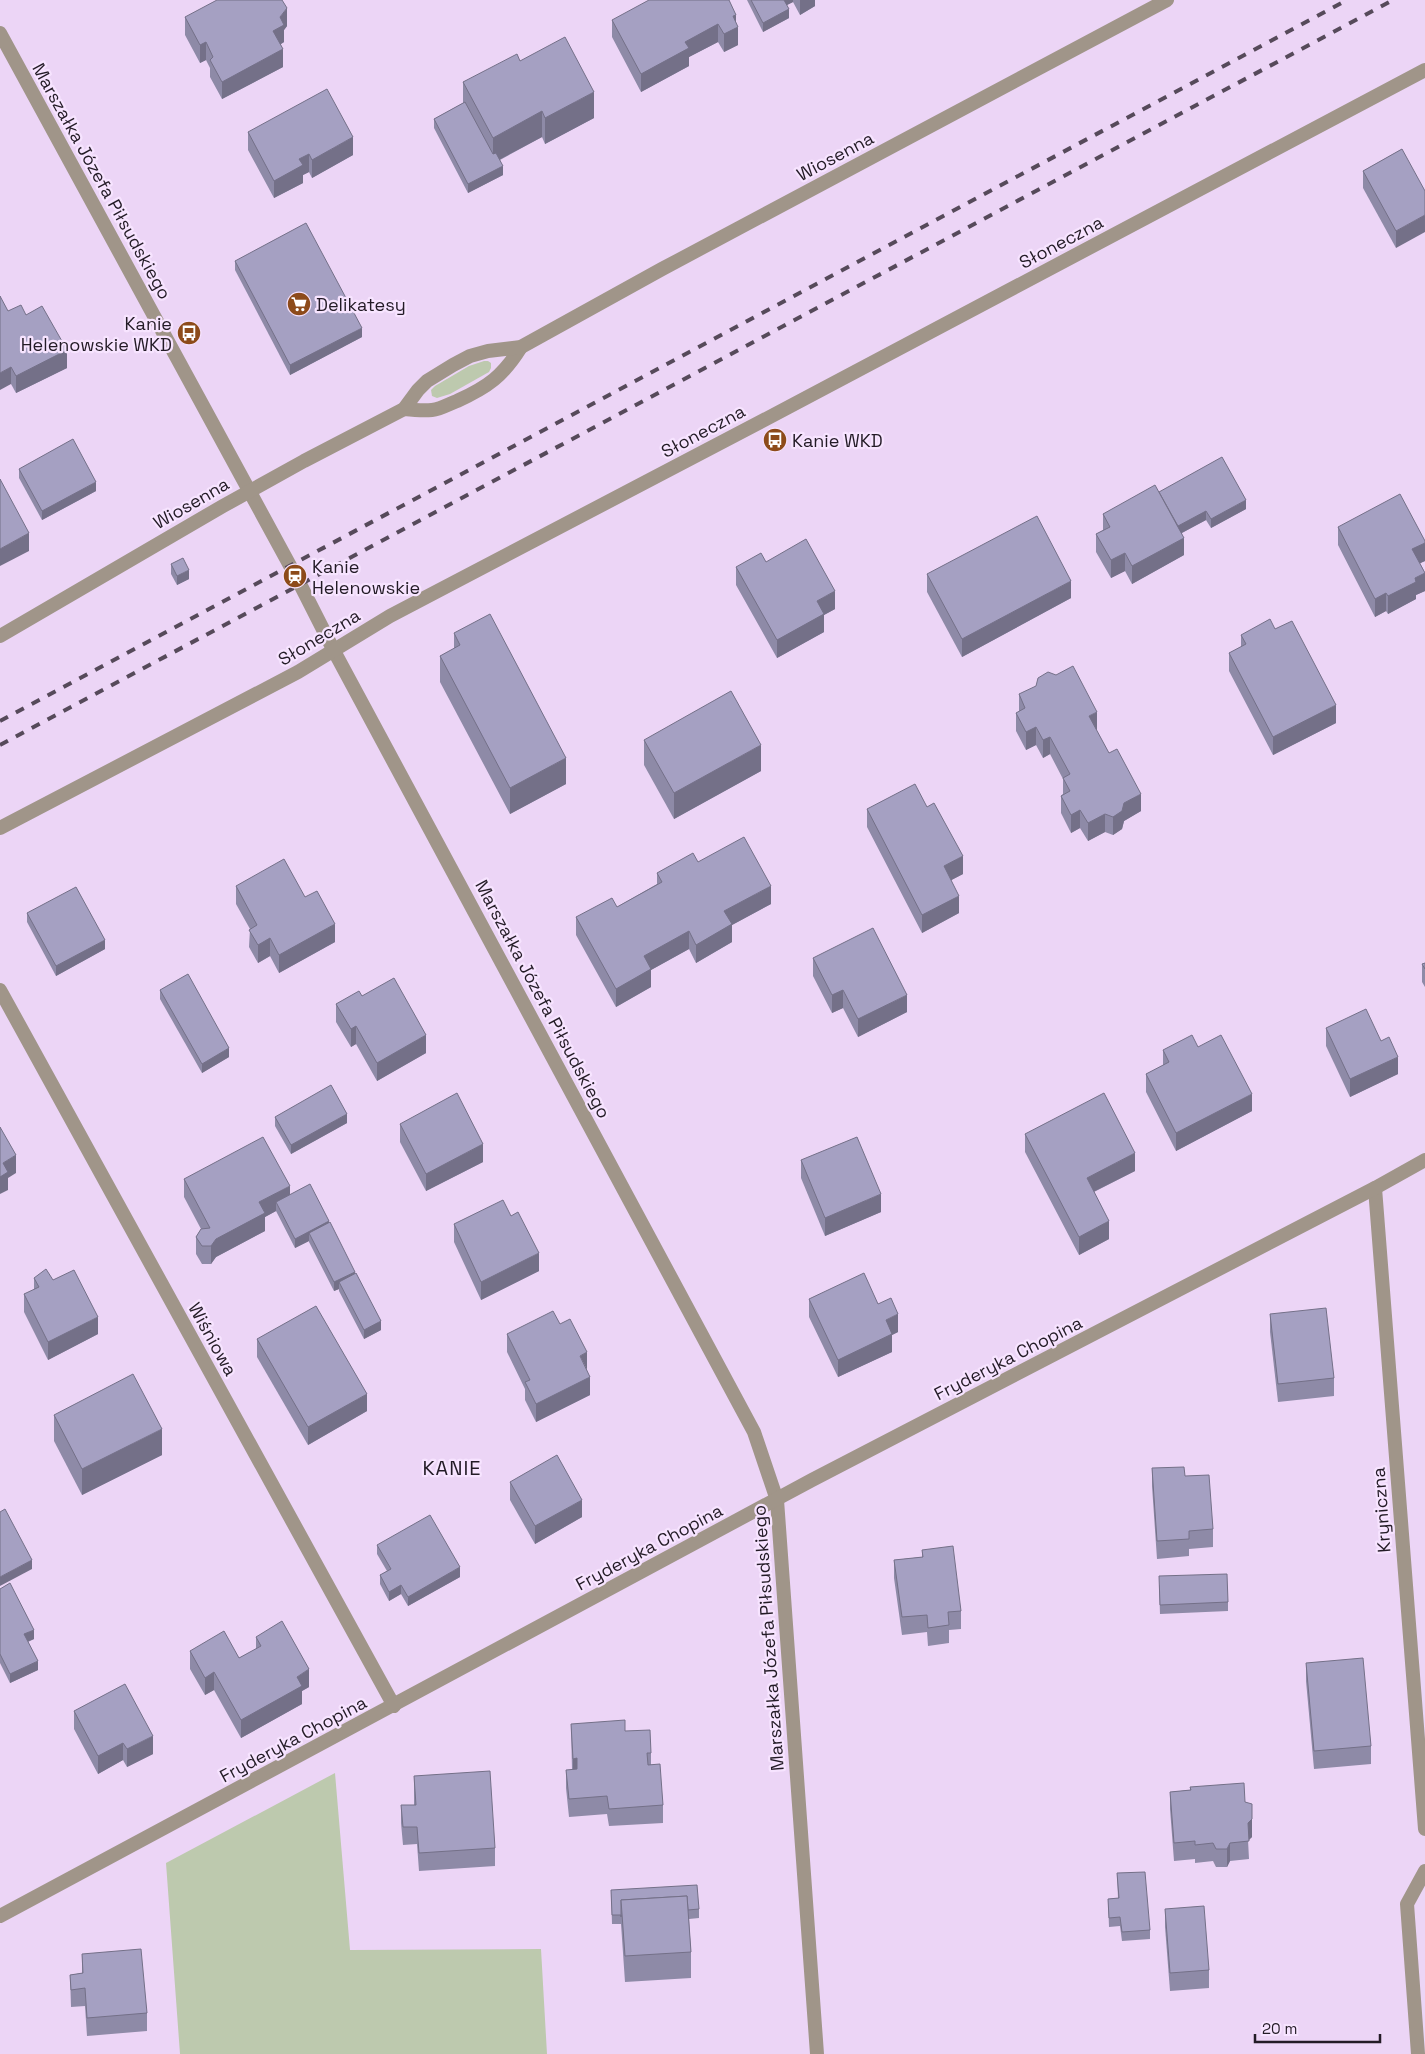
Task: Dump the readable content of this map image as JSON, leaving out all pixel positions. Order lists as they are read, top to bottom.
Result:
{
  "streets": {
    "street": [
      "Wiosenna",
      "Marszałka Józefa Piłsudskiego",
      "Słoneczna",
      "Wiśniowa",
      "Fryderyka Chopina",
      "Kryniczna"
    ]
  },
  "crossings": [
    ["Wiosenna", "Marszałka Józefa Piłsudskiego"],
    ["Marszałka Józefa Piłsudskiego", "Słoneczna"],
    ["Marszałka Józefa Piłsudskiego", "Fryderyka Chopina"],
    ["Wiśniowa", "Fryderyka Chopina"],
    ["Fryderyka Chopina", "Kryniczna"]
  ],
  "districts": ["KANIE"],
  "places": {
    "supermarket": ["Delikatesy"],
    "bus stop": ["Kanie Helenowskie WKD", "Kanie WKD"],
    "station": ["Kanie Helenowskie"]
  },
  "scale_bar": "20 m"
}
